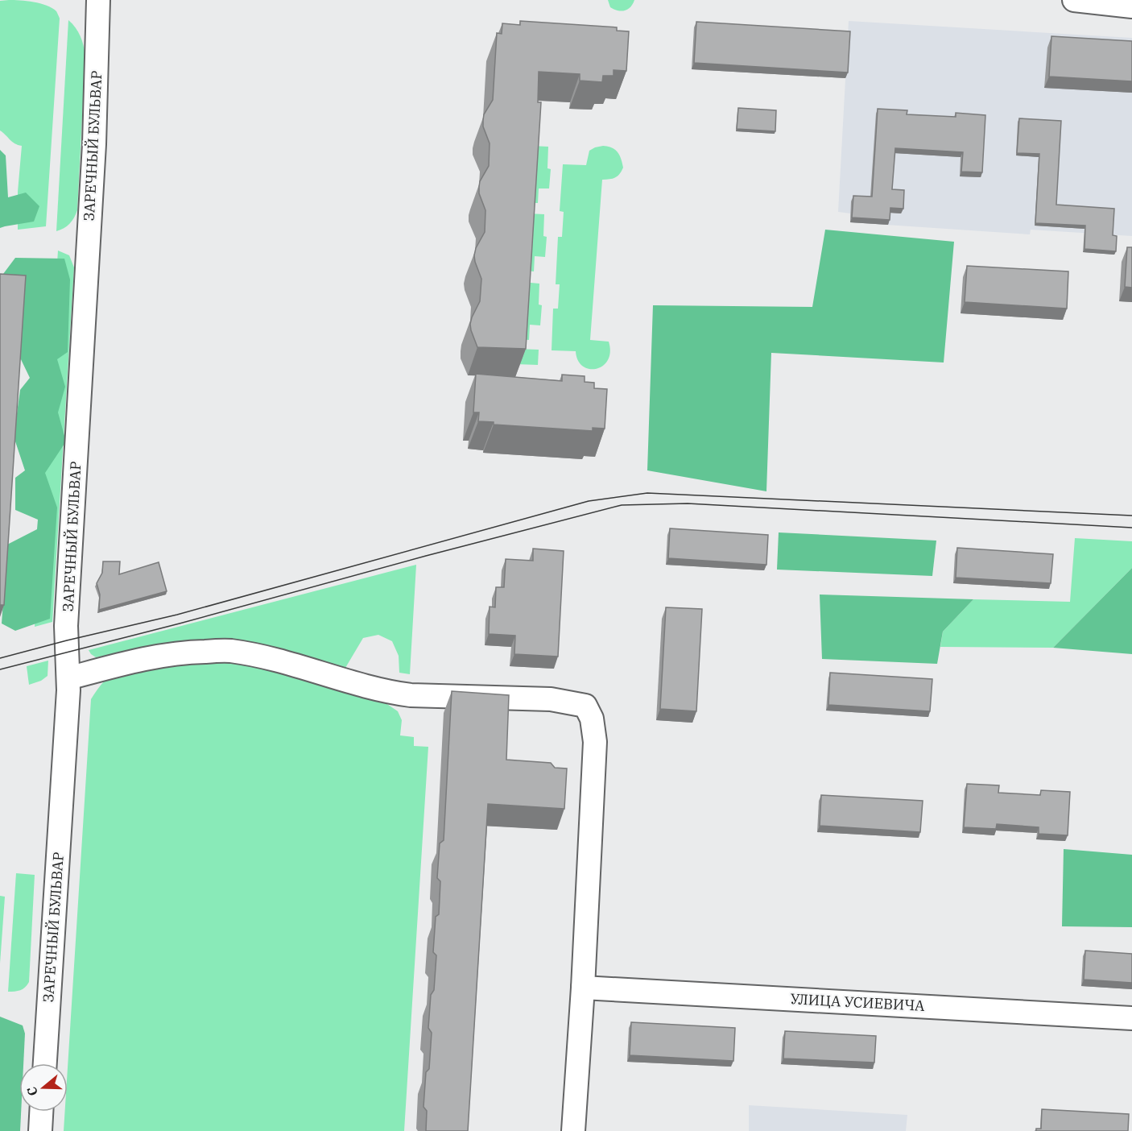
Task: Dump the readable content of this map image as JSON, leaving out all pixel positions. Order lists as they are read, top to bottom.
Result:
{
  "streets": {
    "street": ["ЗАРЕЧНЫЙ БУЛЬВАР", "УЛИЦА УСИЕВИЧА"]
  },
  "north": "left"
}
